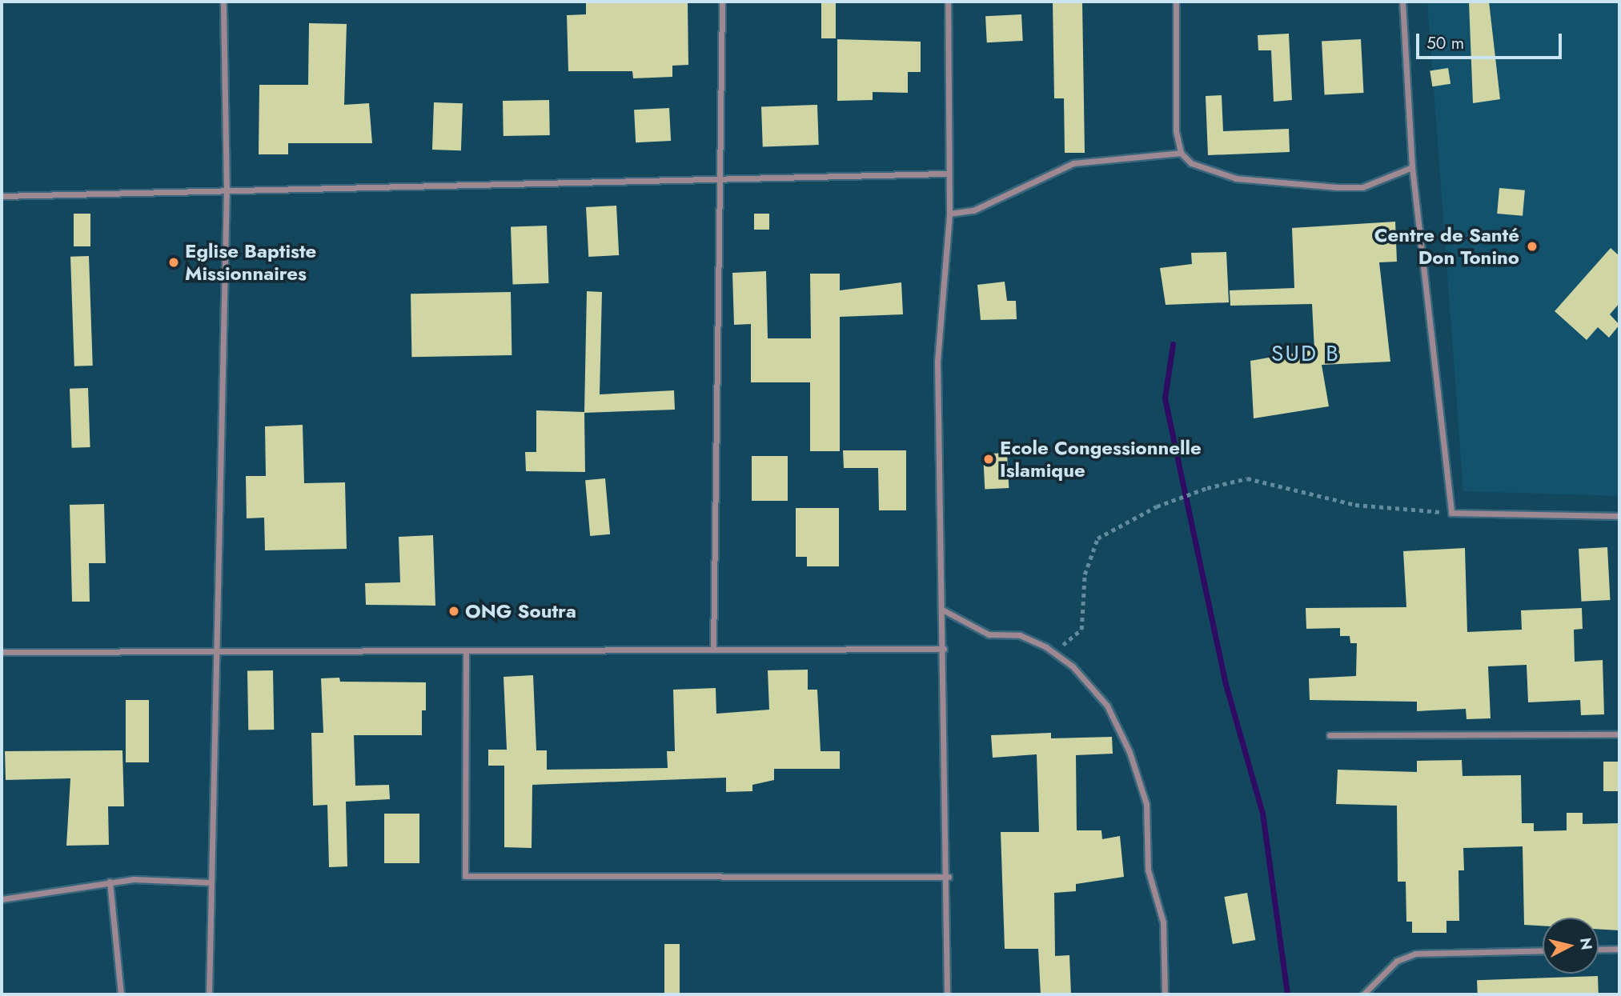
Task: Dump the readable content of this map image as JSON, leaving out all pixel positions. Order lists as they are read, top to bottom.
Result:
{
  "districts": ["SUD B"],
  "places": [
    "Centre de Santé Don Tonino",
    "Eglise Baptiste Missionnaires",
    "Ecole Congessionnelle Islamique",
    "ONG Soutra"
  ],
  "scale_bar": "50 m",
  "north": "right"
}
